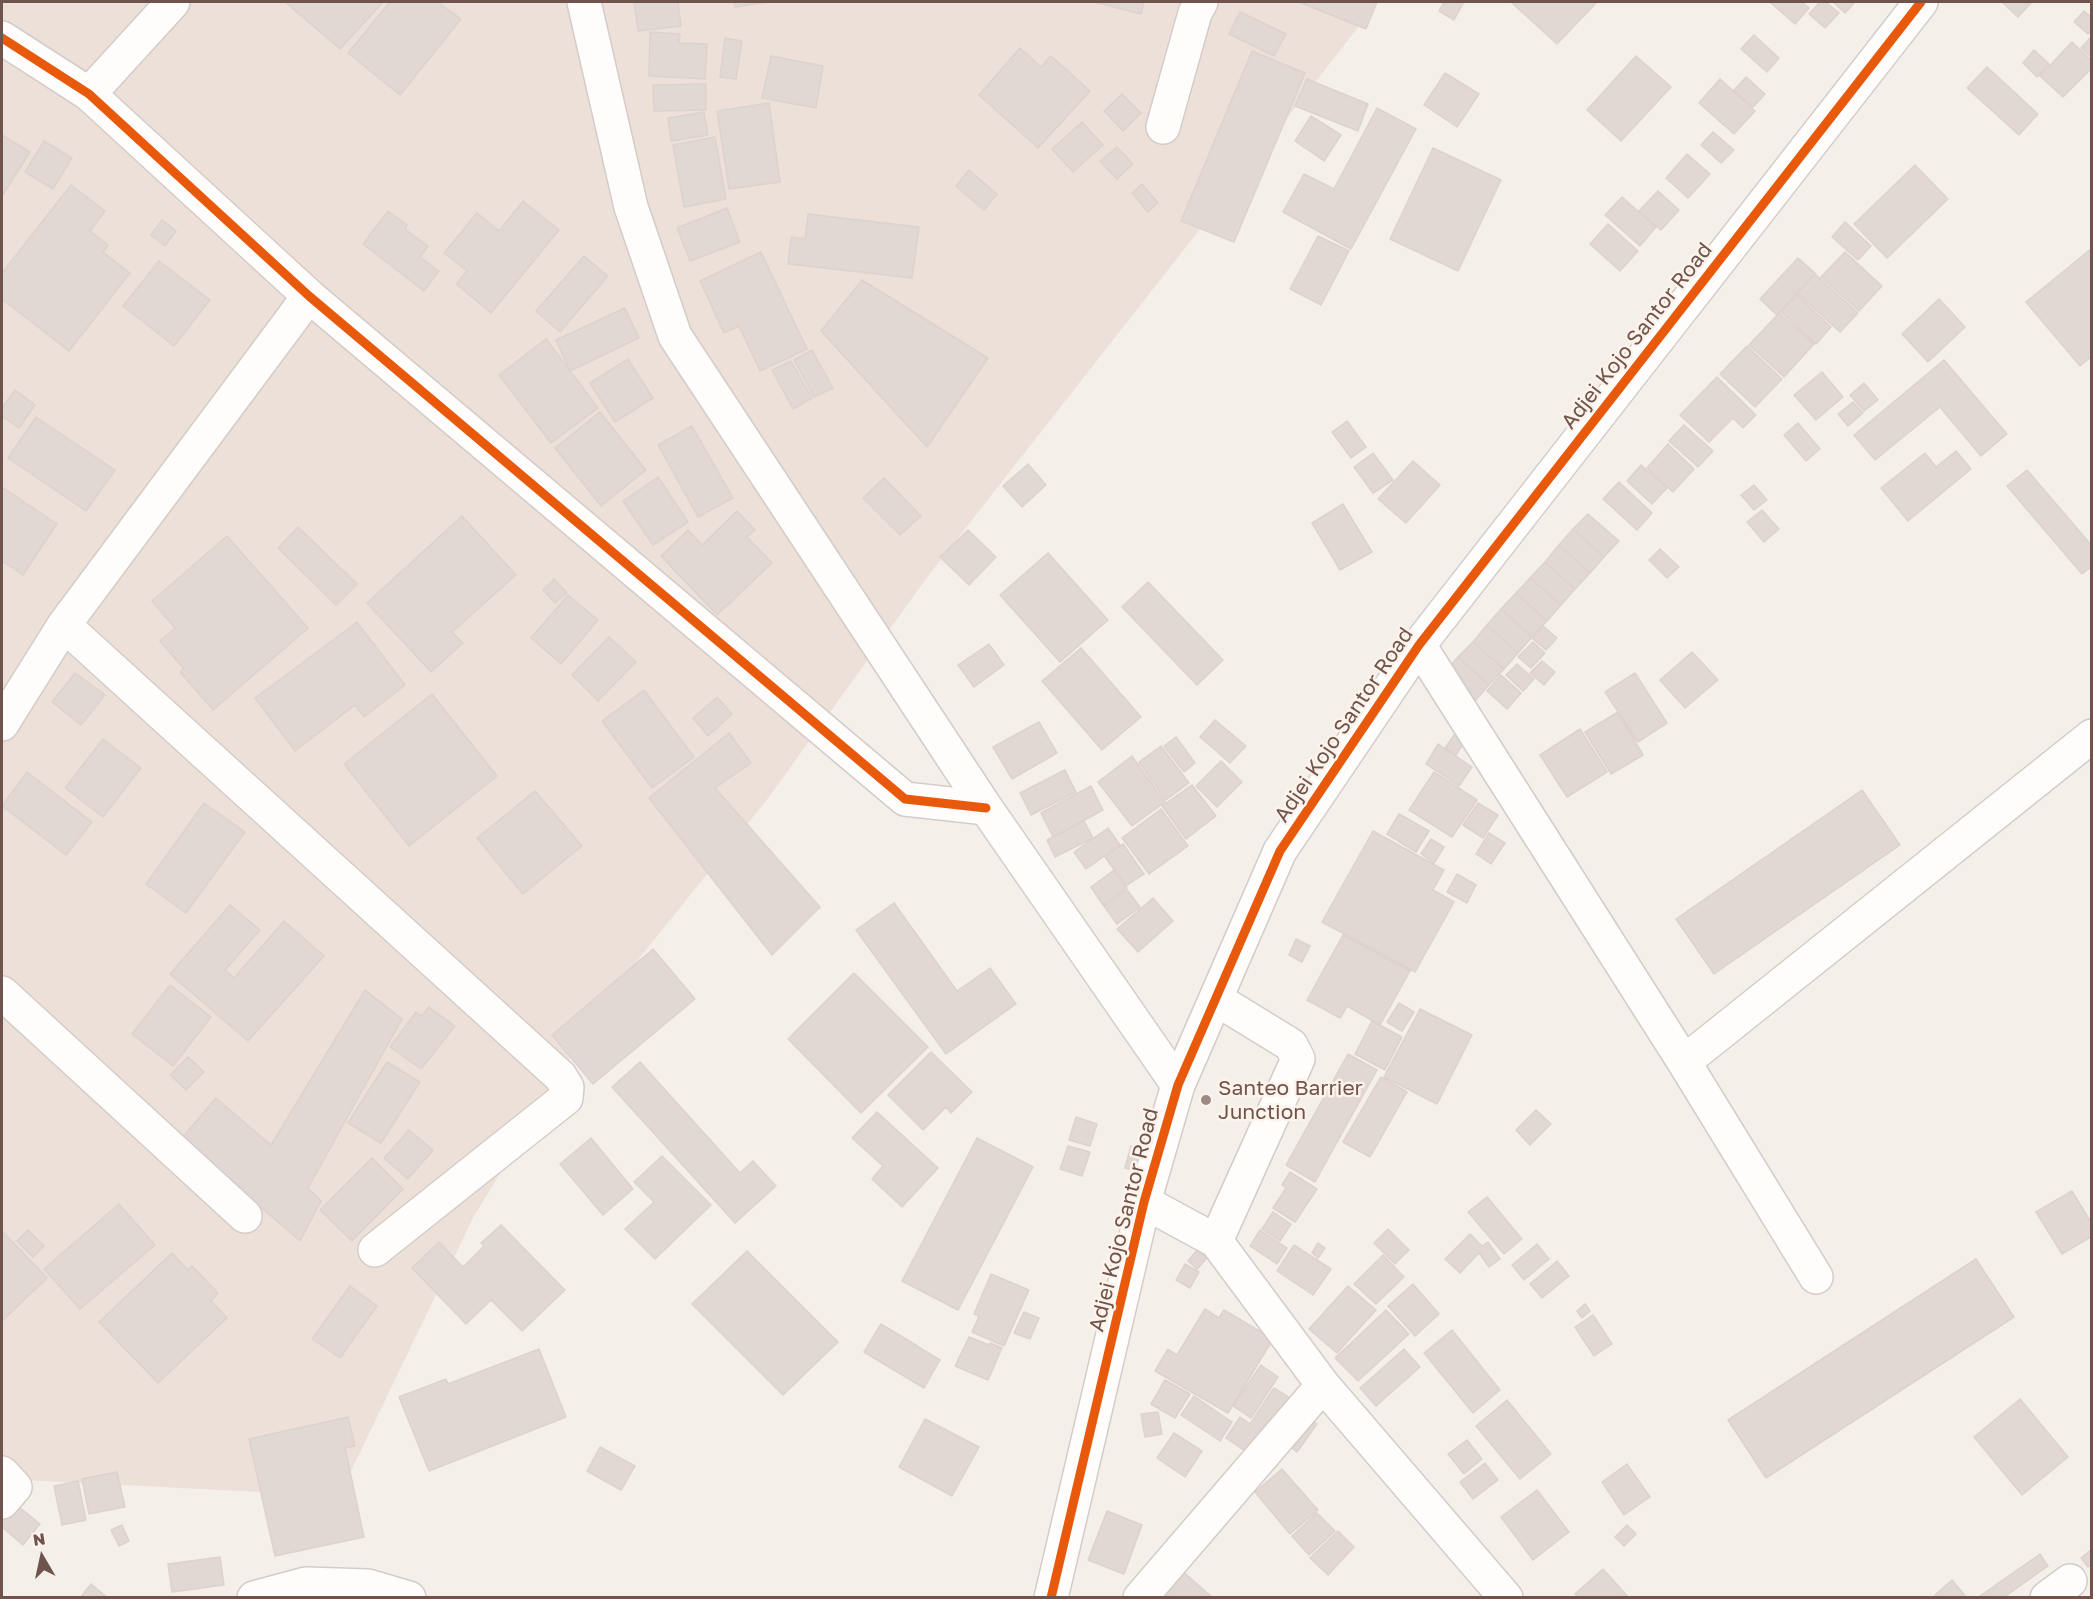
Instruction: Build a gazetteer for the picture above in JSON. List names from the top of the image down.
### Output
{
  "streets": {
    "street": ["Adjei Kojo Santor Road"]
  },
  "places": ["Santeo Barrier Junction"],
  "north": "top"
}
